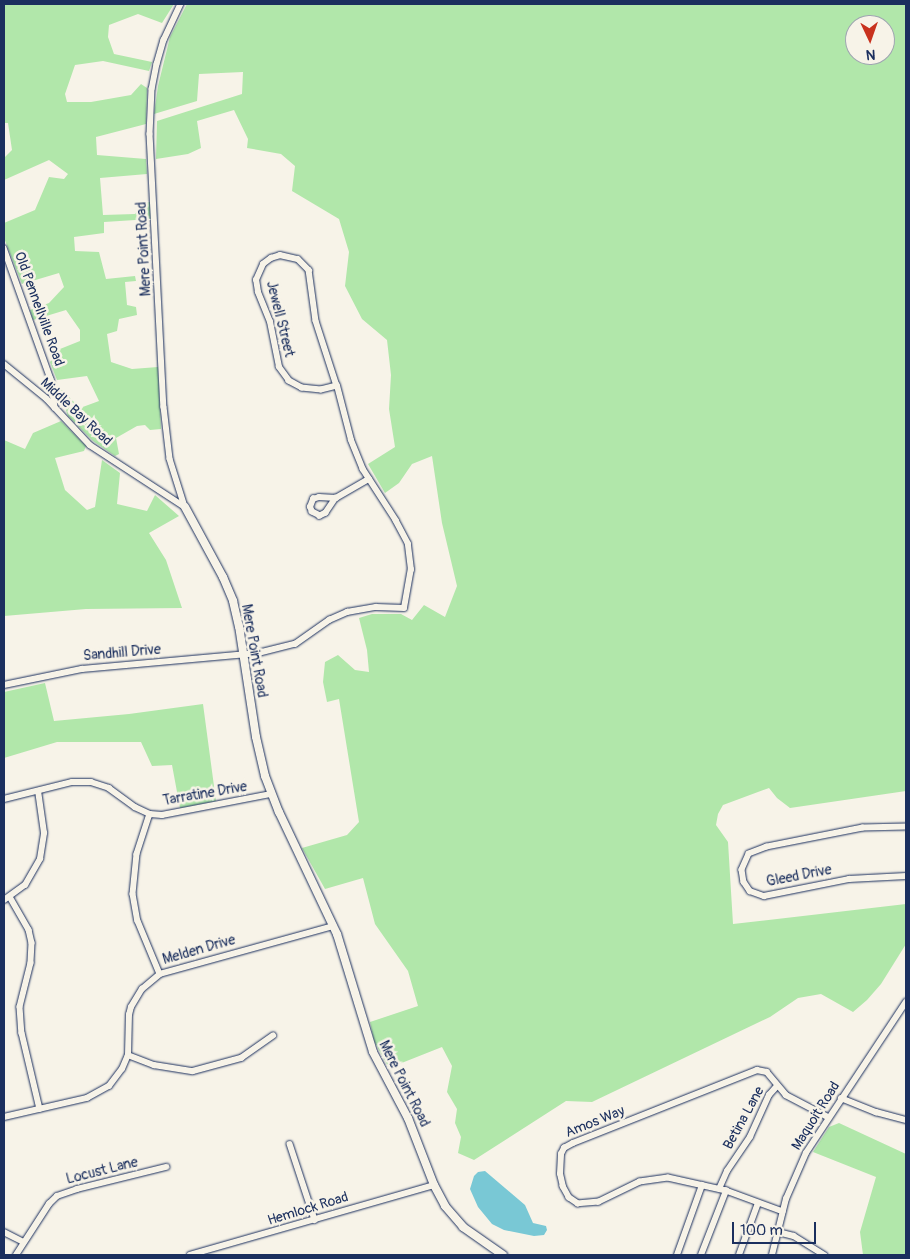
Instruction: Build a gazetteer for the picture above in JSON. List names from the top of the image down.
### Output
{
  "streets": {
    "street": [
      "Mere Point Road",
      "Old Pennellville Road",
      "Jewell Street",
      "Middle Bay Road",
      "Sandhill Drive",
      "Tarratine Drive",
      "Gleed Drive",
      "Melden Drive",
      "Maquoit Road",
      "Betina Lane",
      "Amos Way",
      "Locust Lane",
      "Hemlock Road"
    ]
  },
  "crossings": [
    ["Mere Point Road", "Middle Bay Road"],
    ["Mere Point Road", "Sandhill Drive"],
    ["Mere Point Road", "Tarratine Drive"],
    ["Mere Point Road", "Melden Drive"],
    ["Mere Point Road", "Hemlock Road"],
    ["Old Pennellville Road", "Middle Bay Road"],
    ["Jewell Street", "Sandhill Drive"],
    ["Maquoit Road", "Amos Way"],
    ["Betina Lane", "Amos Way"]
  ],
  "scale_bar": "100 m",
  "north": "bottom"
}
